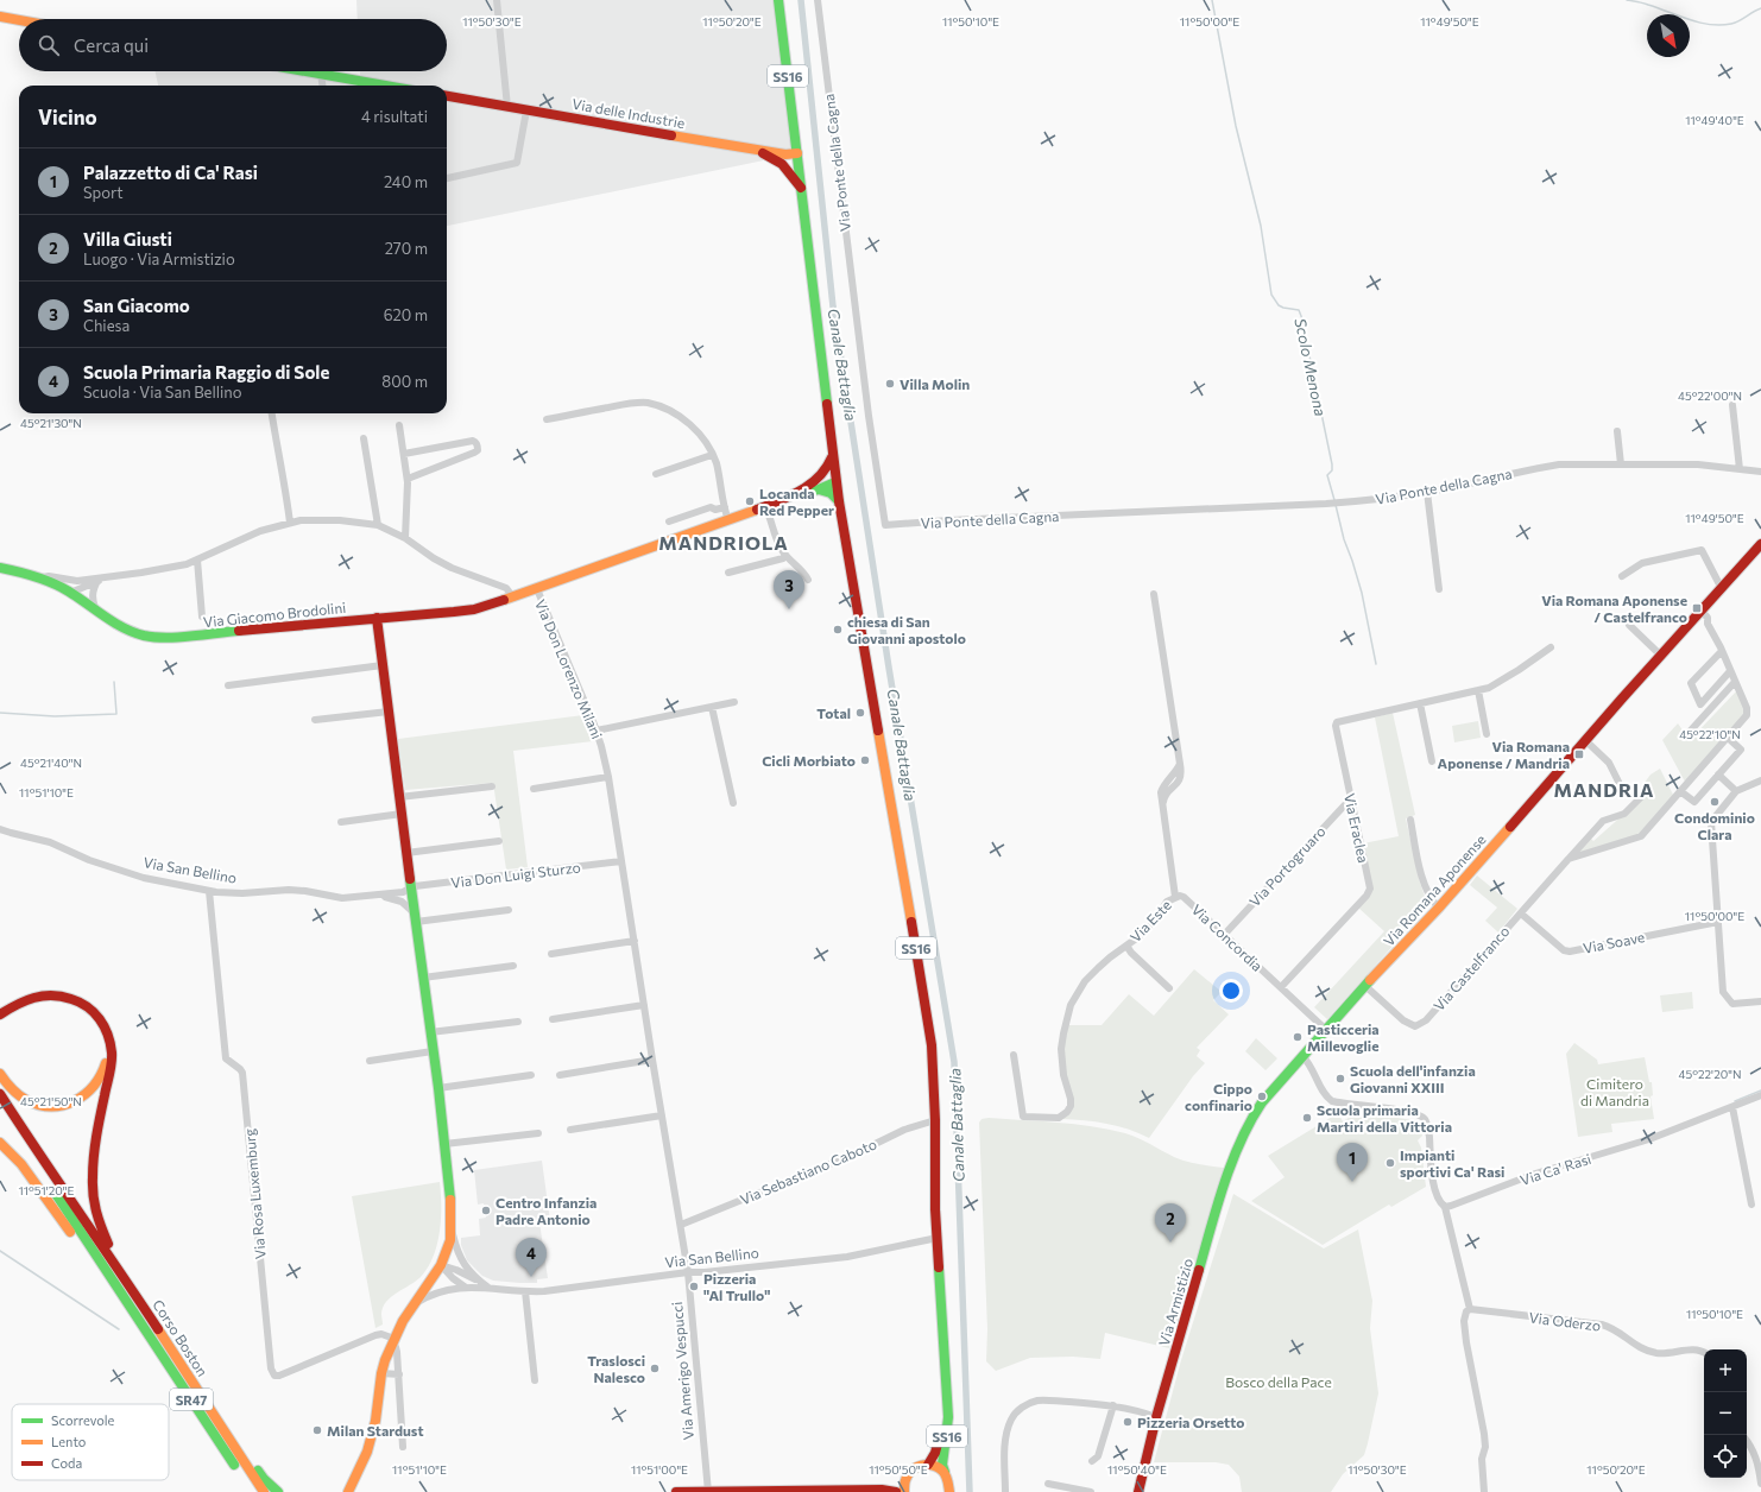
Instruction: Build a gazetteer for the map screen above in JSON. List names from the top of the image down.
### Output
{
  "streets": {
    "main road": [
      "SS16",
      "Via delle Industrie",
      "Via Giacomo Brodolini",
      "Via San Bellino",
      "Via Romana Aponense",
      "Via Armistizio",
      "Corso Boston",
      "SR47"
    ],
    "street": [
      "Via Ponte della Cagna",
      "Via Don Lorenzo Milani",
      "Via Eraclea",
      "Via Portogruaro",
      "Via Don Luigi Sturzo",
      "Via Este",
      "Via Concordia",
      "Via Soave",
      "Via Castelfranco",
      "Via Ca' Rasi",
      "Via Sebastiano Caboto",
      "Via Rosa Luxemburg",
      "Via Oderzo",
      "Via Amerigo Vespucci"
    ]
  },
  "crossings": [
    ["SS16", "Via delle Industrie"],
    ["SS16", "Via San Bellino"],
    ["SS16", "Via Sebastiano Caboto"],
    ["Via Giacomo Brodolini", "Via Don Lorenzo Milani"],
    ["Via Don Lorenzo Milani", "Via San Bellino"],
    ["Via Don Lorenzo Milani", "Via Don Luigi Sturzo"],
    ["Via Don Lorenzo Milani", "Via Sebastiano Caboto"],
    ["Via Don Lorenzo Milani", "Via Amerigo Vespucci"],
    ["Via Eraclea", "Via Portogruaro"],
    ["Via Eraclea", "Via Concordia"],
    ["Via Portogruaro", "Via Concordia"],
    ["Via San Bellino", "Via Don Luigi Sturzo"],
    ["Via San Bellino", "Via Rosa Luxemburg"],
    ["Via San Bellino", "Via Amerigo Vespucci"],
    ["Via Romana Aponense", "Via Concordia"],
    ["Via Romana Aponense", "Via Castelfranco"],
    ["Via Romana Aponense", "Via Armistizio"],
    ["Via Este", "Via Concordia"],
    ["Via Soave", "Via Castelfranco"]
  ],
  "districts": ["MANDRIOLA", "MANDRIA"],
  "water": ["Canale Battaglia", "Scolo Menona"],
  "parks": ["Cimitero di Mandria", "Bosco della Pace"],
  "places": {
    "other": [
      "Villa Molin",
      "Locanda Red Pepper",
      "chiesa di San Giovanni apostolo",
      "Total",
      "Cicli Morbiato",
      "Condominio Clara",
      "Pasticceria Millevoglie",
      "Scuola dell'infanzia Giovanni XXIII",
      "Cippo confinario",
      "Scuola primaria Martiri della Vittoria",
      "Impianti sportivi Ca' Rasi",
      "Centro Infanzia Padre Antonio",
      "Pizzeria \"Al Trullo\"",
      "Traslosci Nalesco",
      "Pizzeria Orsetto",
      "Milan Stardust"
    ],
    "transit": ["Via Romana Aponense / Castelfranco", "Via Romana Aponense / Mandria"]
  },
  "legend": ["Scorrevole", "Lento", "Coda"],
  "north": "bottom right",
  "page": {
    "search": "Cerca qui",
    "heading": ["Vicino", "4 risultati"],
    "list": [
      {
        "mark": "1",
        "name": "Palazzetto di Ca' Rasi",
        "note": "Sport",
        "value": "240 m"
      },
      {
        "mark": "2",
        "name": "Villa Giusti",
        "note": "Luogo · Via Armistizio",
        "value": "270 m"
      },
      {
        "mark": "3",
        "name": "San Giacomo",
        "note": "Chiesa",
        "value": "620 m"
      },
      {
        "mark": "4",
        "name": "Scuola Primaria Raggio di Sole",
        "note": "Scuola · Via San Bellino",
        "value": "800 m"
      }
    ],
    "pins": [
      "3",
      "1",
      "2",
      "4"
    ],
    "map_buttons": ["+", "−"]
  },
  "coordinates": [
    "11°50'30\"E",
    "11°50'20\"E",
    "11°50'10\"E",
    "11°50'00\"E",
    "11°49'50\"E",
    "11°49'40\"E",
    "45°22'00\"N",
    "45°21'30\"N",
    "45°22'10\"N",
    "45°21'40\"N",
    "11°51'10\"E",
    "45°22'20\"N",
    "45°21'50\"N",
    "11°51'20\"E",
    "11°51'00\"E",
    "11°50'50\"E",
    "11°50'40\"E"
  ]
}
